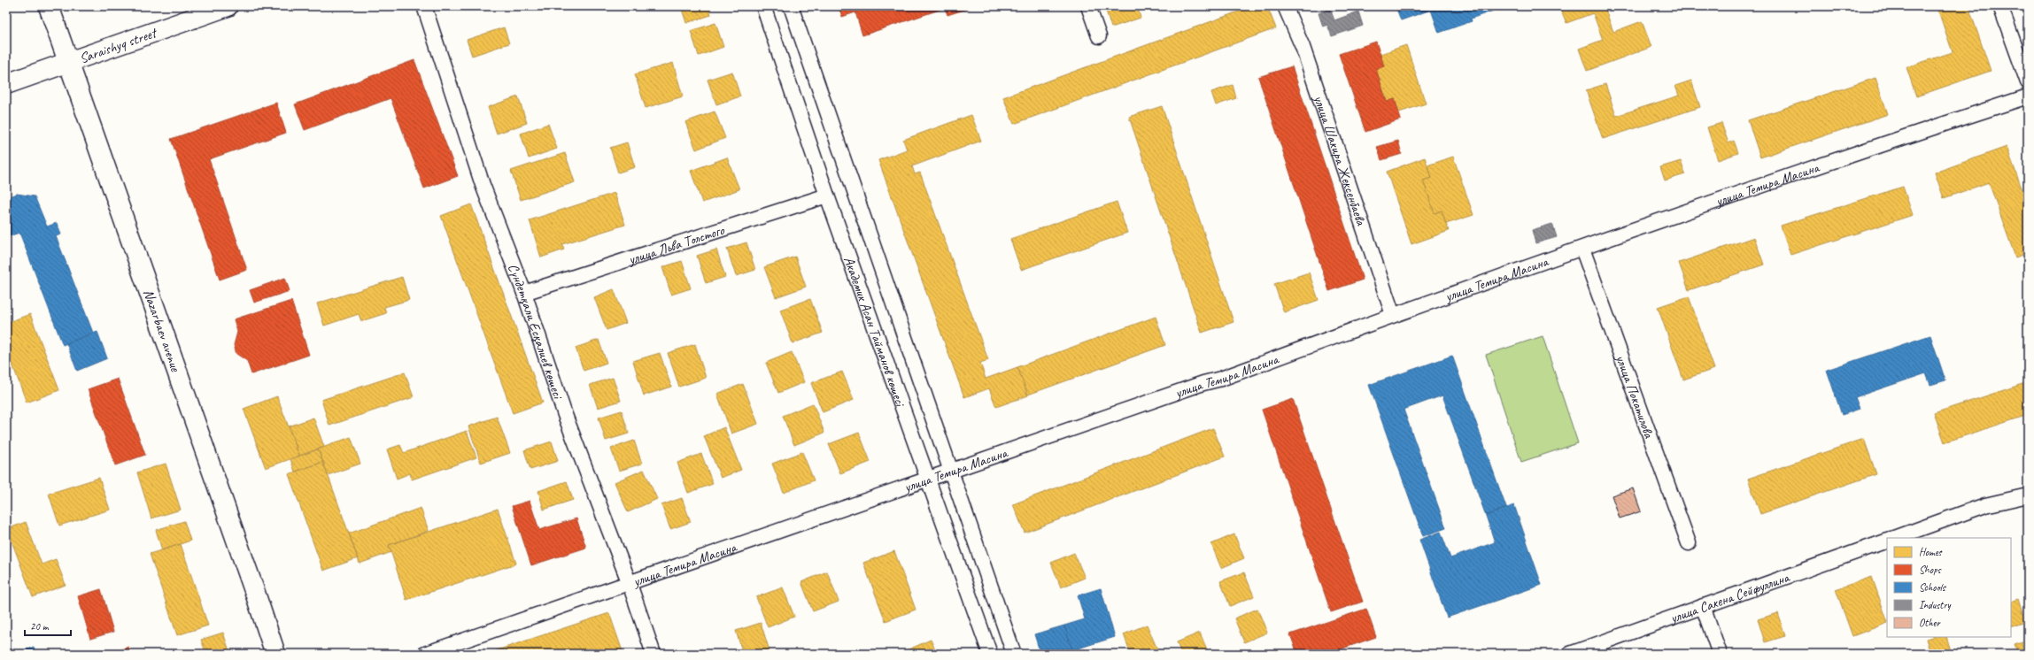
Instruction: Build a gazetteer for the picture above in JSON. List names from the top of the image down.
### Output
{
  "streets": {
    "main road": ["Saraishyq street", "Nazarbaev avenue"],
    "street": [
      "улица Шакира Жексенбаева",
      "улица Темира Масина",
      "улица Льва Толстого",
      "Академик Асан Тайманов көшесі",
      "Сүндетқали Есқалиев көшесі",
      "улица Покатилова",
      "улица Сакена Сейфуллина"
    ]
  },
  "crossings": [
    ["Saraishyq street", "Nazarbaev avenue"],
    ["улица Шакира Жексенбаева", "улица Темира Масина"],
    ["улица Темира Масина", "Академик Асан Тайманов көшесі"],
    ["улица Темира Масина", "Сүндетқали Есқалиев көшесі"],
    ["улица Темира Масина", "улица Покатилова"],
    ["улица Льва Толстого", "Академик Асан Тайманов көшесі"],
    ["улица Льва Толстого", "Сүндетқали Есқалиев көшесі"]
  ],
  "legend": [
    "Homes",
    "Shops",
    "Schools",
    "Industry",
    "Other"
  ],
  "scale_bar": "20 m"
}
